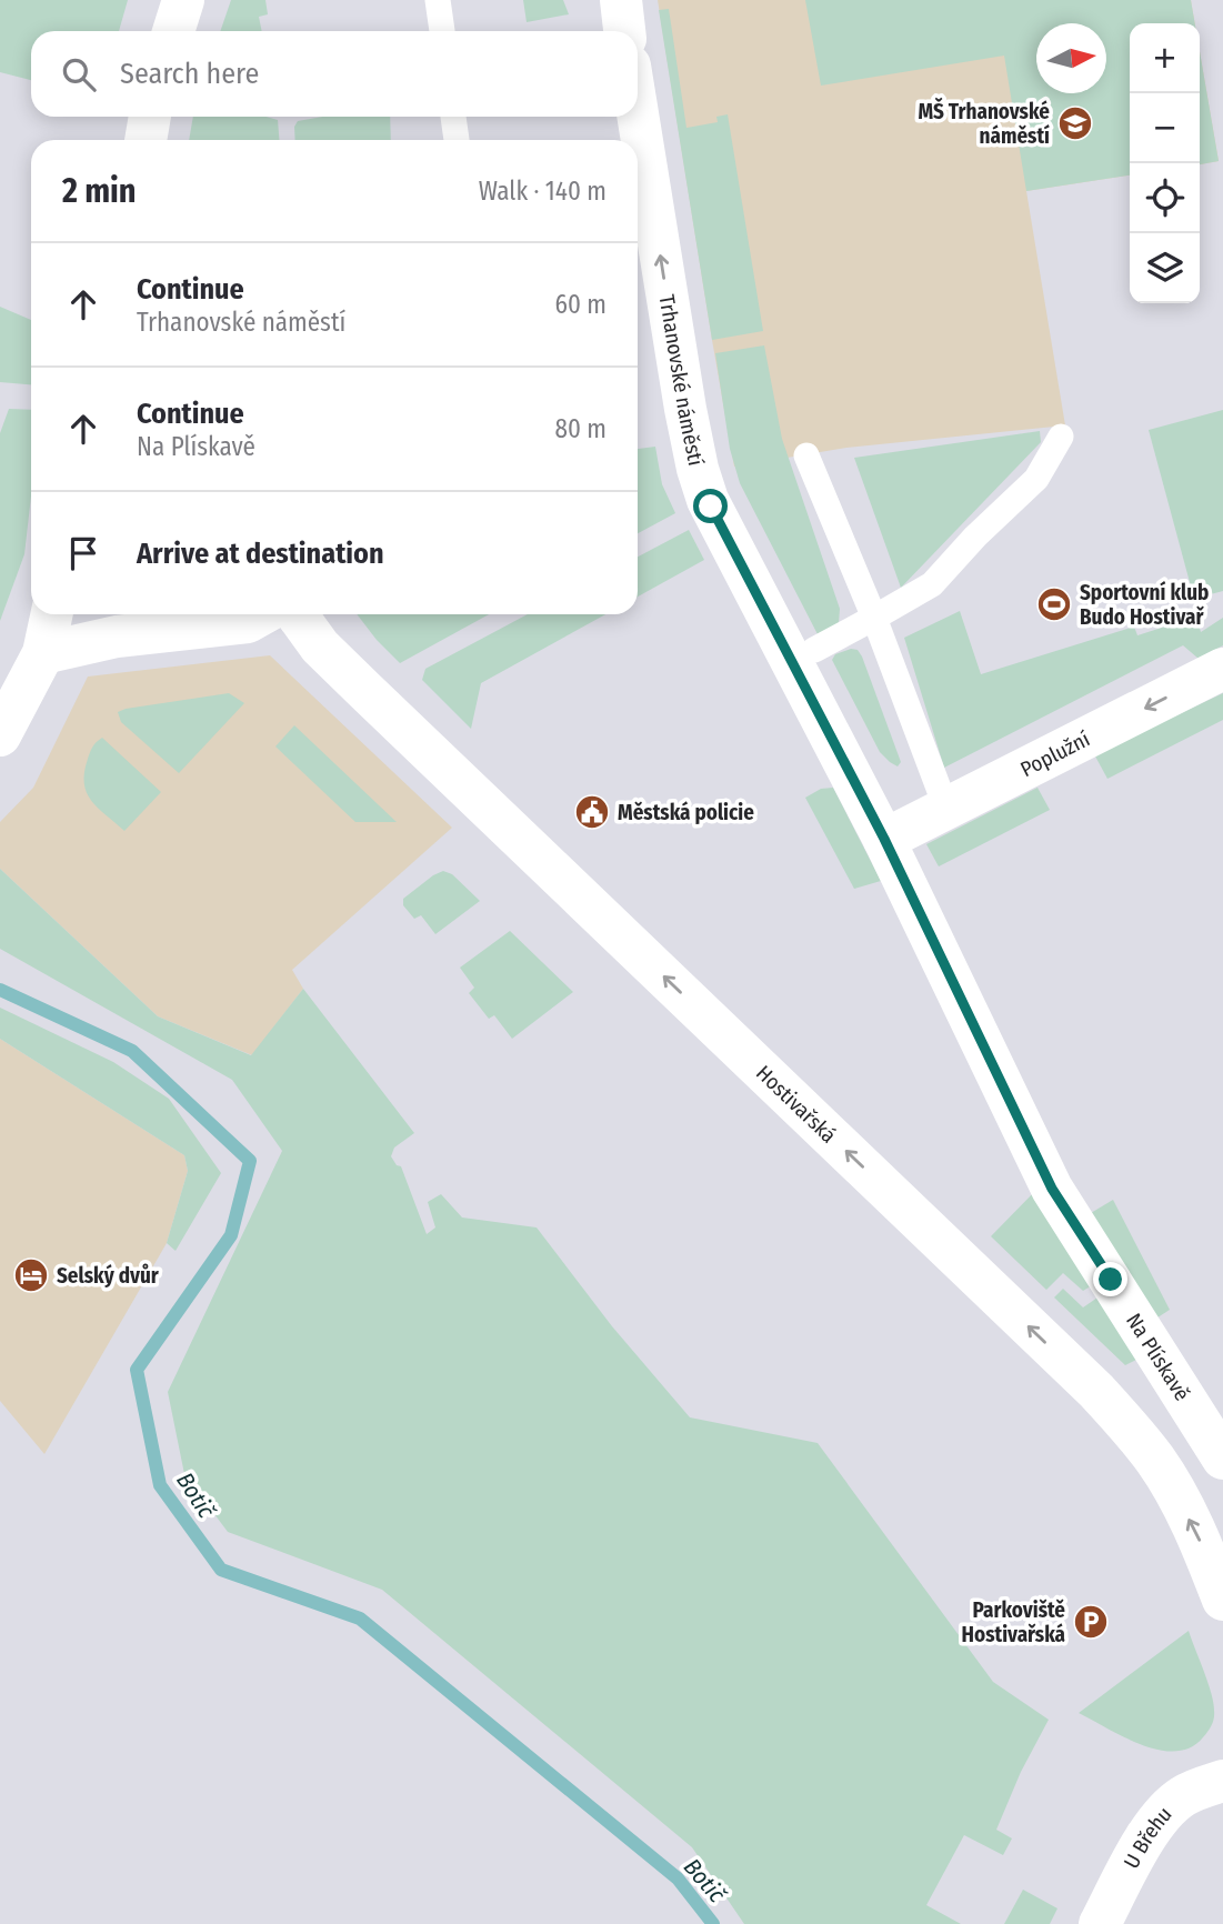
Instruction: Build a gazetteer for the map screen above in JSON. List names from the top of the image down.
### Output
{
  "streets": {
    "street": [
      "Trhanovské náměstí",
      "Poplužní",
      "Hostivařská",
      "Na Plískavě",
      "U Břehu"
    ]
  },
  "crossings": [
    ["Trhanovské náměstí", "Poplužní"],
    ["Trhanovské náměstí", "Na Plískavě"],
    ["Poplužní", "Na Plískavě"]
  ],
  "one_way": ["Trhanovské náměstí", "Poplužní", "Hostivařská"],
  "water": ["Botič"],
  "places": {
    "school or university": ["MŠ Trhanovské náměstí"],
    "sports": ["Sportovní klub Budo Hostivař"],
    "public building": ["Městská policie"],
    "hotel": ["Selský dvůr"],
    "parking": ["Parkoviště Hostivařská"]
  },
  "north": "right",
  "page": {
    "map_buttons": ["+", "−"],
    "search": "Search here",
    "heading": ["2 min", "Walk · 140 m"],
    "list": [
      ["Continue", "Trhanovské náměstí", "60 m"],
      ["Continue", "Na Plískavě", "80 m"],
      "Arrive at destination"
    ]
  }
}
